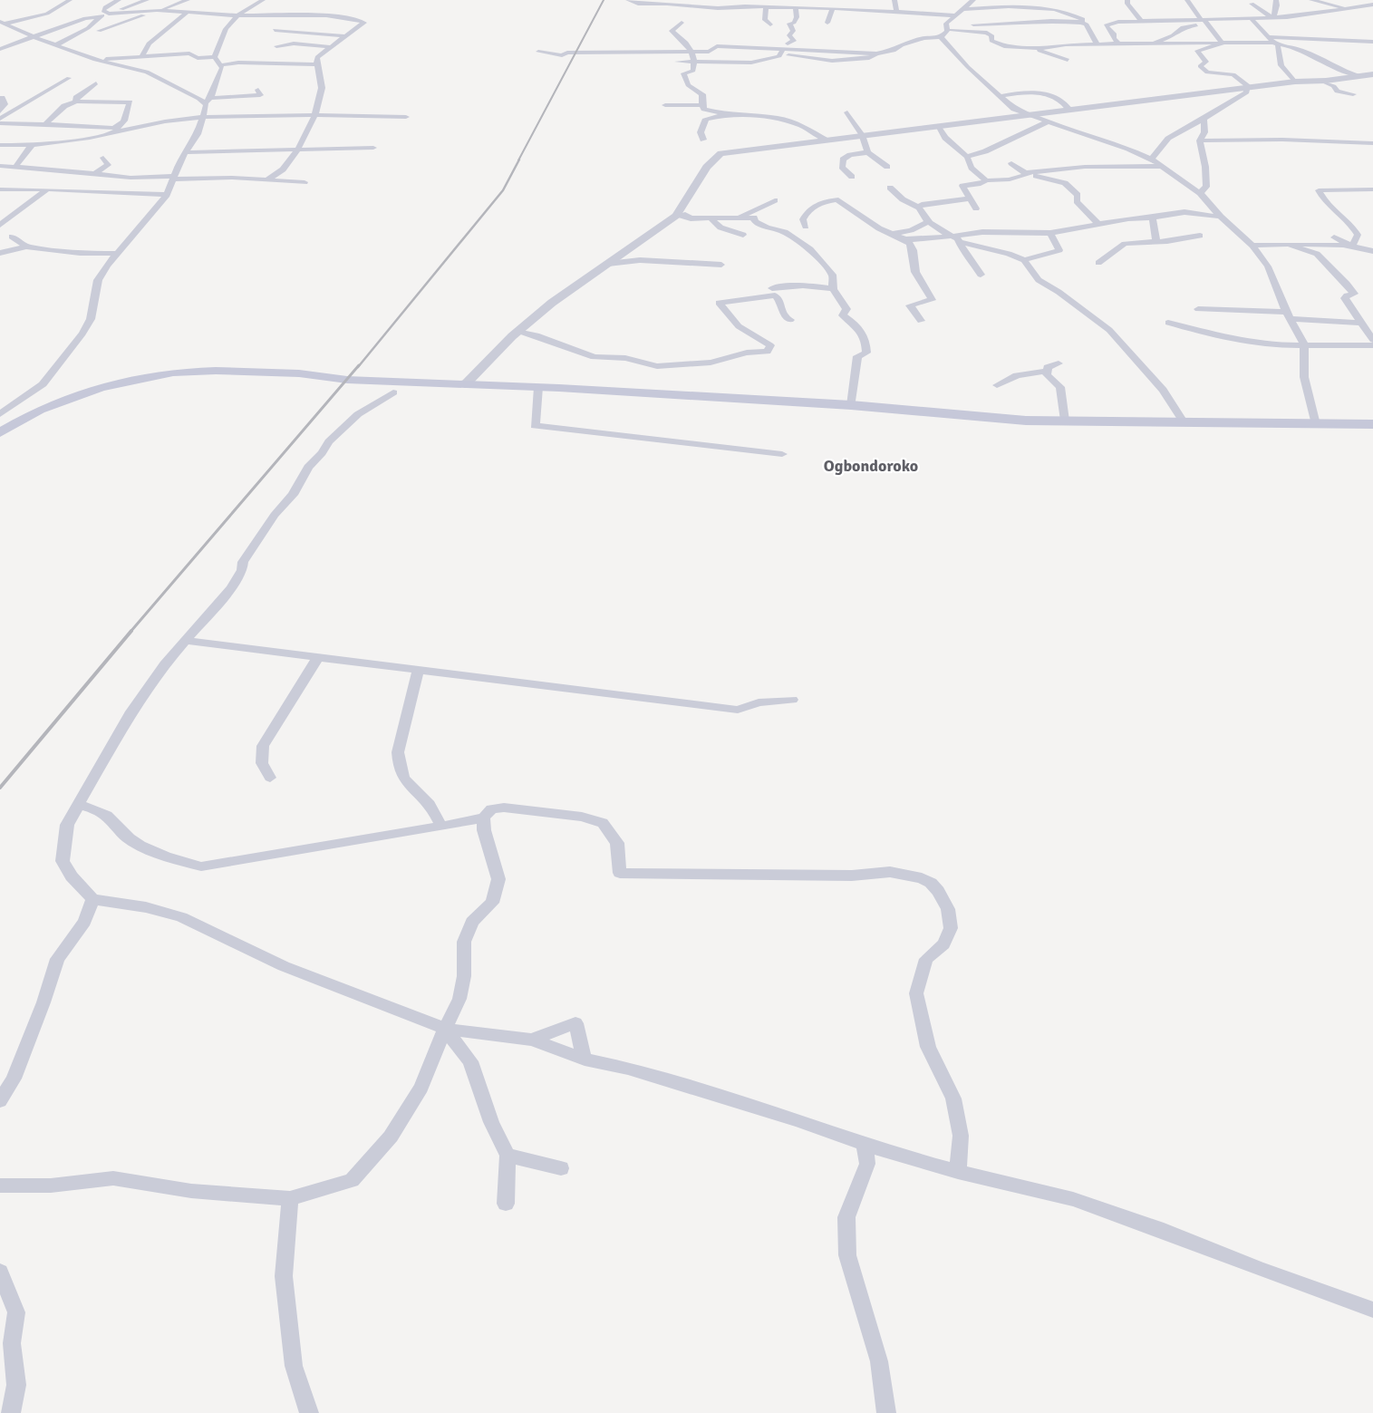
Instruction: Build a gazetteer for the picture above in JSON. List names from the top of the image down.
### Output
{
  "districts": ["Ogbondoroko"]
}
